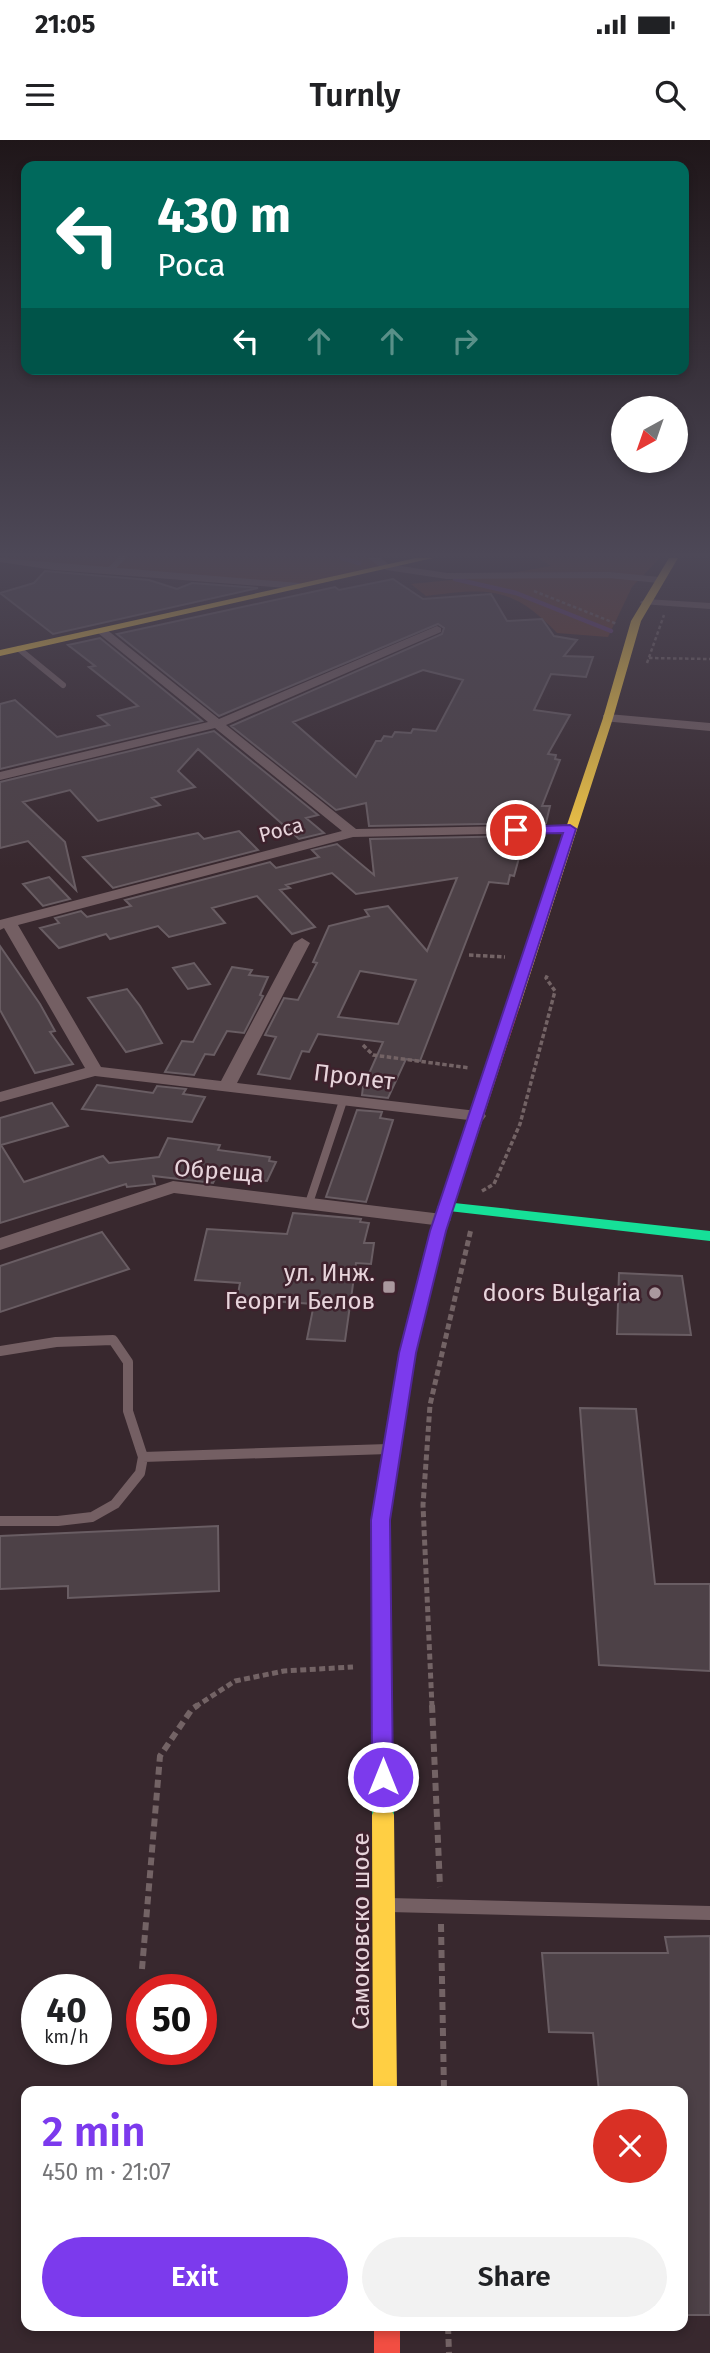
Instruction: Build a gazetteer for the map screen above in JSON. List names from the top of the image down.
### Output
{
  "streets": {
    "main road": ["Самоковско шосе"],
    "street": ["Роса", "Пролет", "Обреща"]
  },
  "crossings": [
    ["Роса", "Пролет"],
    ["Роса", "Самоковско шосе"],
    ["Пролет", "Самоковско шосе"],
    ["Обреща", "Самоковско шосе"]
  ],
  "places": {
    "transit": ["ул. Инж. Георги Белов"],
    "other": ["doors Bulgaria"]
  },
  "north": "bottom left",
  "page": {
    "status": "21:05",
    "header": "Turnly",
    "turn": ["430 m", "Роса"],
    "speed": "40 km/h",
    "limit": "50",
    "heading": ["2 min", "450 m · 21:07"],
    "buttons": ["Exit", "Share"]
  }
}
